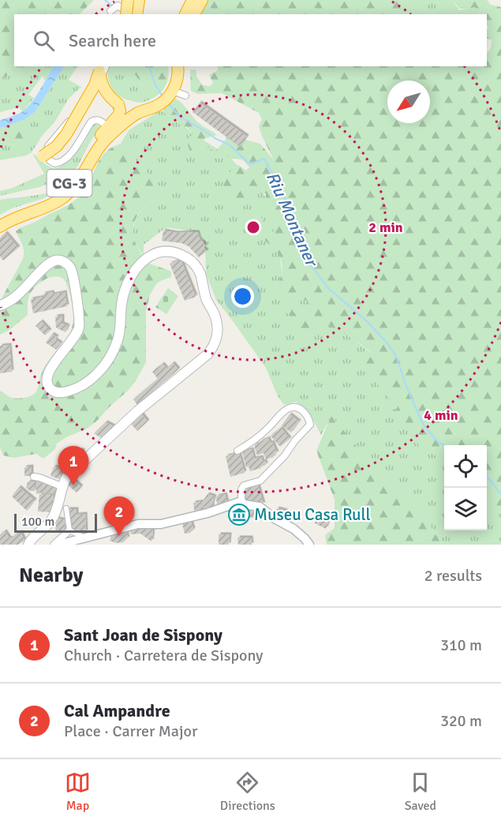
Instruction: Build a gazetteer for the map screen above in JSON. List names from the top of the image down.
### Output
{
  "streets": {
    "highway": ["CG-3"]
  },
  "water": ["Riu Montaner"],
  "places": {
    "museum": ["Museu Casa Rull"]
  },
  "scale_bar": "100 m",
  "north": "bottom left",
  "page": {
    "search": "Search here",
    "pins": ["1", "2"],
    "scale": "100 m",
    "heading": ["Nearby", "2 results"],
    "list": [
      {
        "mark": "1",
        "name": "Sant Joan de Sispony",
        "note": "Church · Carretera de Sispony",
        "value": "310 m"
      },
      {
        "mark": "2",
        "name": "Cal Ampandre",
        "note": "Place · Carrer Major",
        "value": "320 m"
      }
    ],
    "nav": ["Map", "Directions", "Saved"]
  },
  "rings": ["2 min", "4 min"]
}
